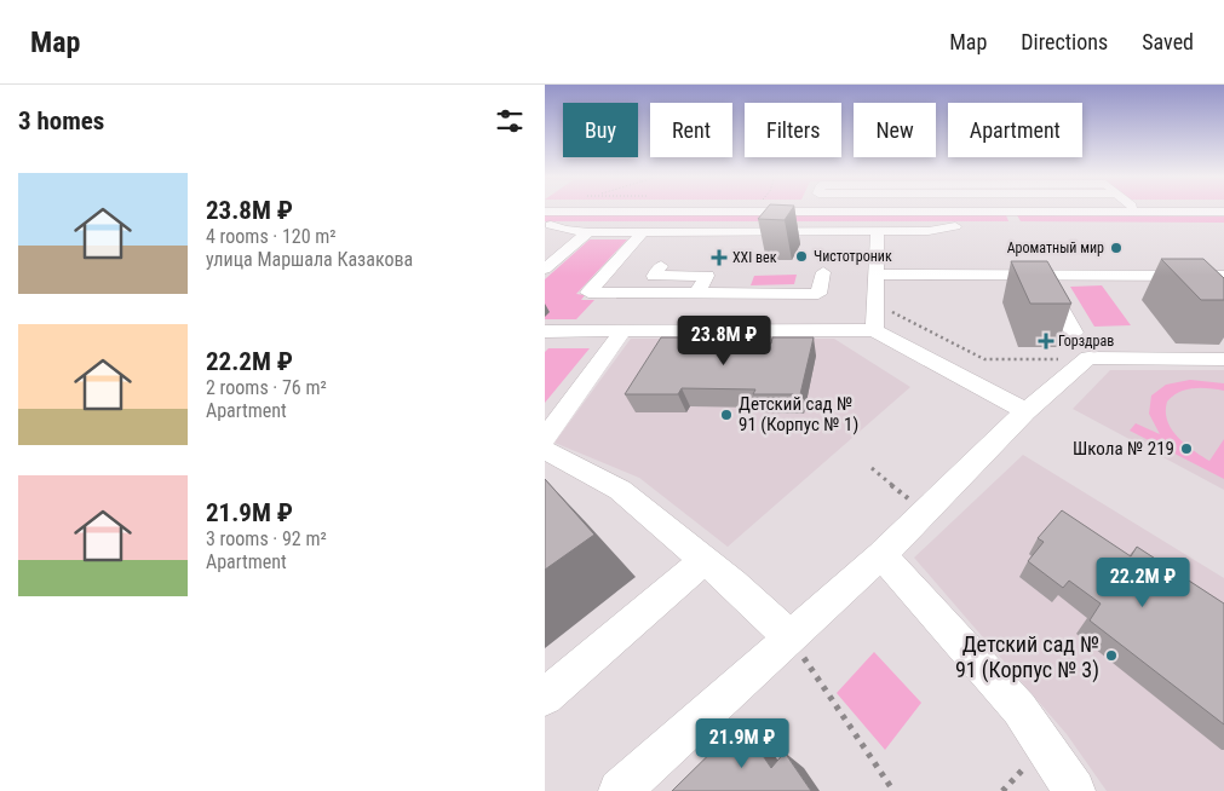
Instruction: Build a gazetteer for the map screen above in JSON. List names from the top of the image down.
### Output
{
  "places": {
    "other": [
      "Ароматный мир",
      "Чистотроник",
      "Детский сад № 91 (Корпус № 1)",
      "Школа № 219",
      "Детский сад № 91 (Корпус № 3)"
    ],
    "health": ["XXI век", "Горздрав"]
  },
  "page": {
    "header": "Map",
    "nav": ["Map", "Directions", "Saved"],
    "heading": "3 homes",
    "chip": [
      "Buy",
      "Rent",
      "Filters",
      "New",
      "Apartment"
    ],
    "list": [
      {
        "name": "23.8M ₽",
        "note": "4 rooms · 120 m² · улица Маршала Казакова"
      },
      {
        "name": "22.2M ₽",
        "note": "2 rooms · 76 m² · Apartment"
      },
      {
        "name": "21.9M ₽",
        "note": "3 rooms · 92 m² · Apartment"
      }
    ],
    "price": ["23.8M ₽", "22.2M ₽", "21.9M ₽"]
  }
}
